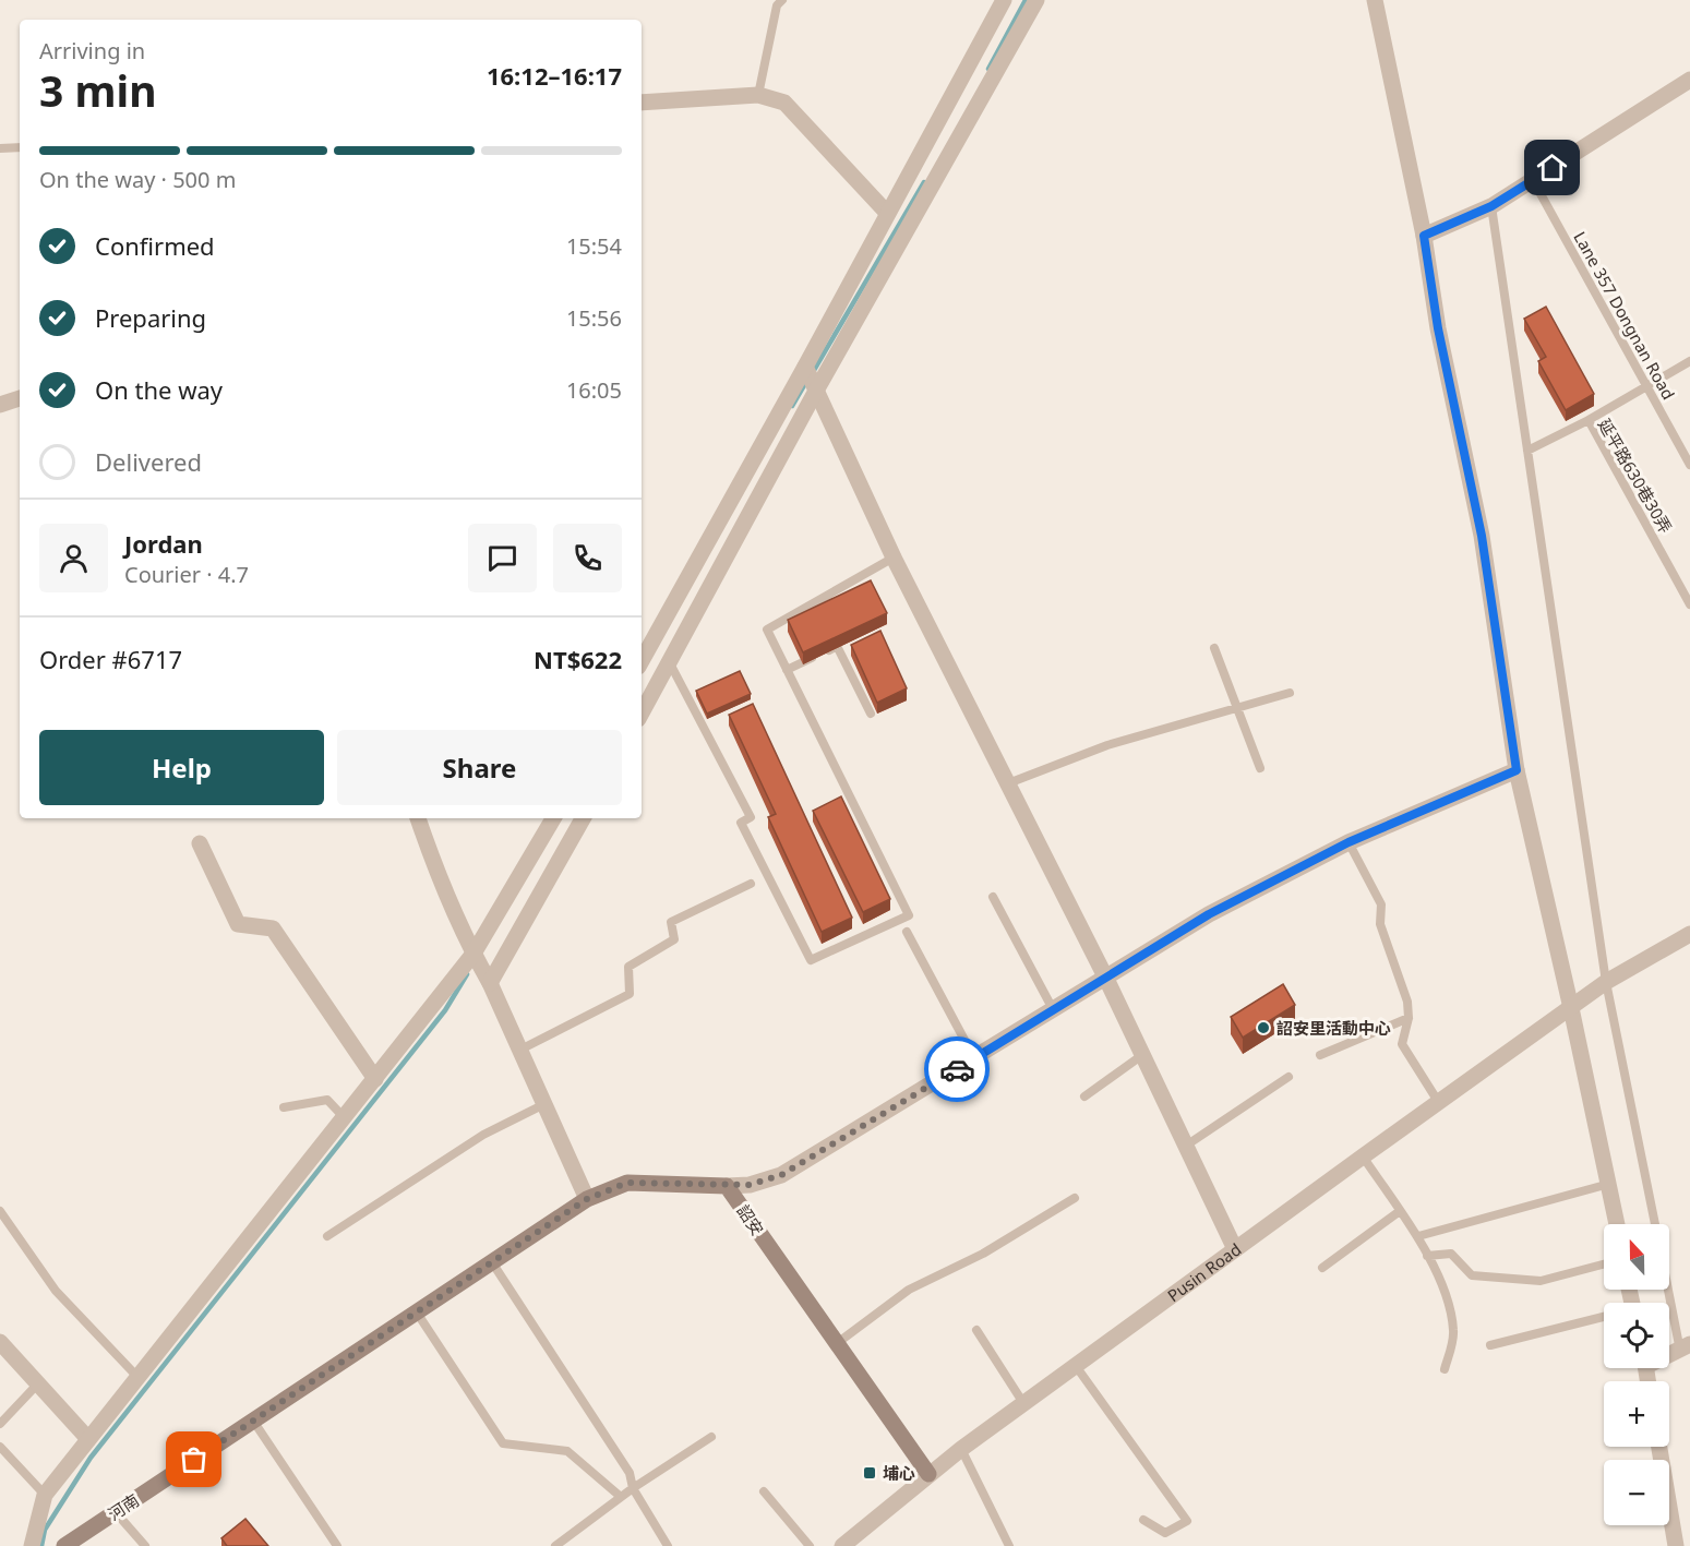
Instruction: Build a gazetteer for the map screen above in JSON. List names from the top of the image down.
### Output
{
  "streets": {
    "street": ["詔安", "Pusin Road", "河南"],
    "lane": ["Lane 357 Dongnan Road", "延平路630巷30弄"]
  },
  "crossings": [
    ["詔安", "Pusin Road"],
    ["詔安", "河南"]
  ],
  "places": {
    "other": ["詔安里活動中心"],
    "transit": ["埔心"]
  },
  "north": "top",
  "page": {
    "heading": ["3 min", "Arriving in", "16:12–16:17"],
    "panel": [
      "Jordan",
      "Courier · 4.7",
      "Order #6717",
      "NT$622"
    ],
    "bar": "On the way · 500 m",
    "list": [
      ["Confirmed", "15:54"],
      ["Preparing", "15:56"],
      ["On the way", "16:05"],
      "Delivered"
    ],
    "buttons": ["Help", "Share"],
    "map_buttons": ["+", "−"]
  }
}
